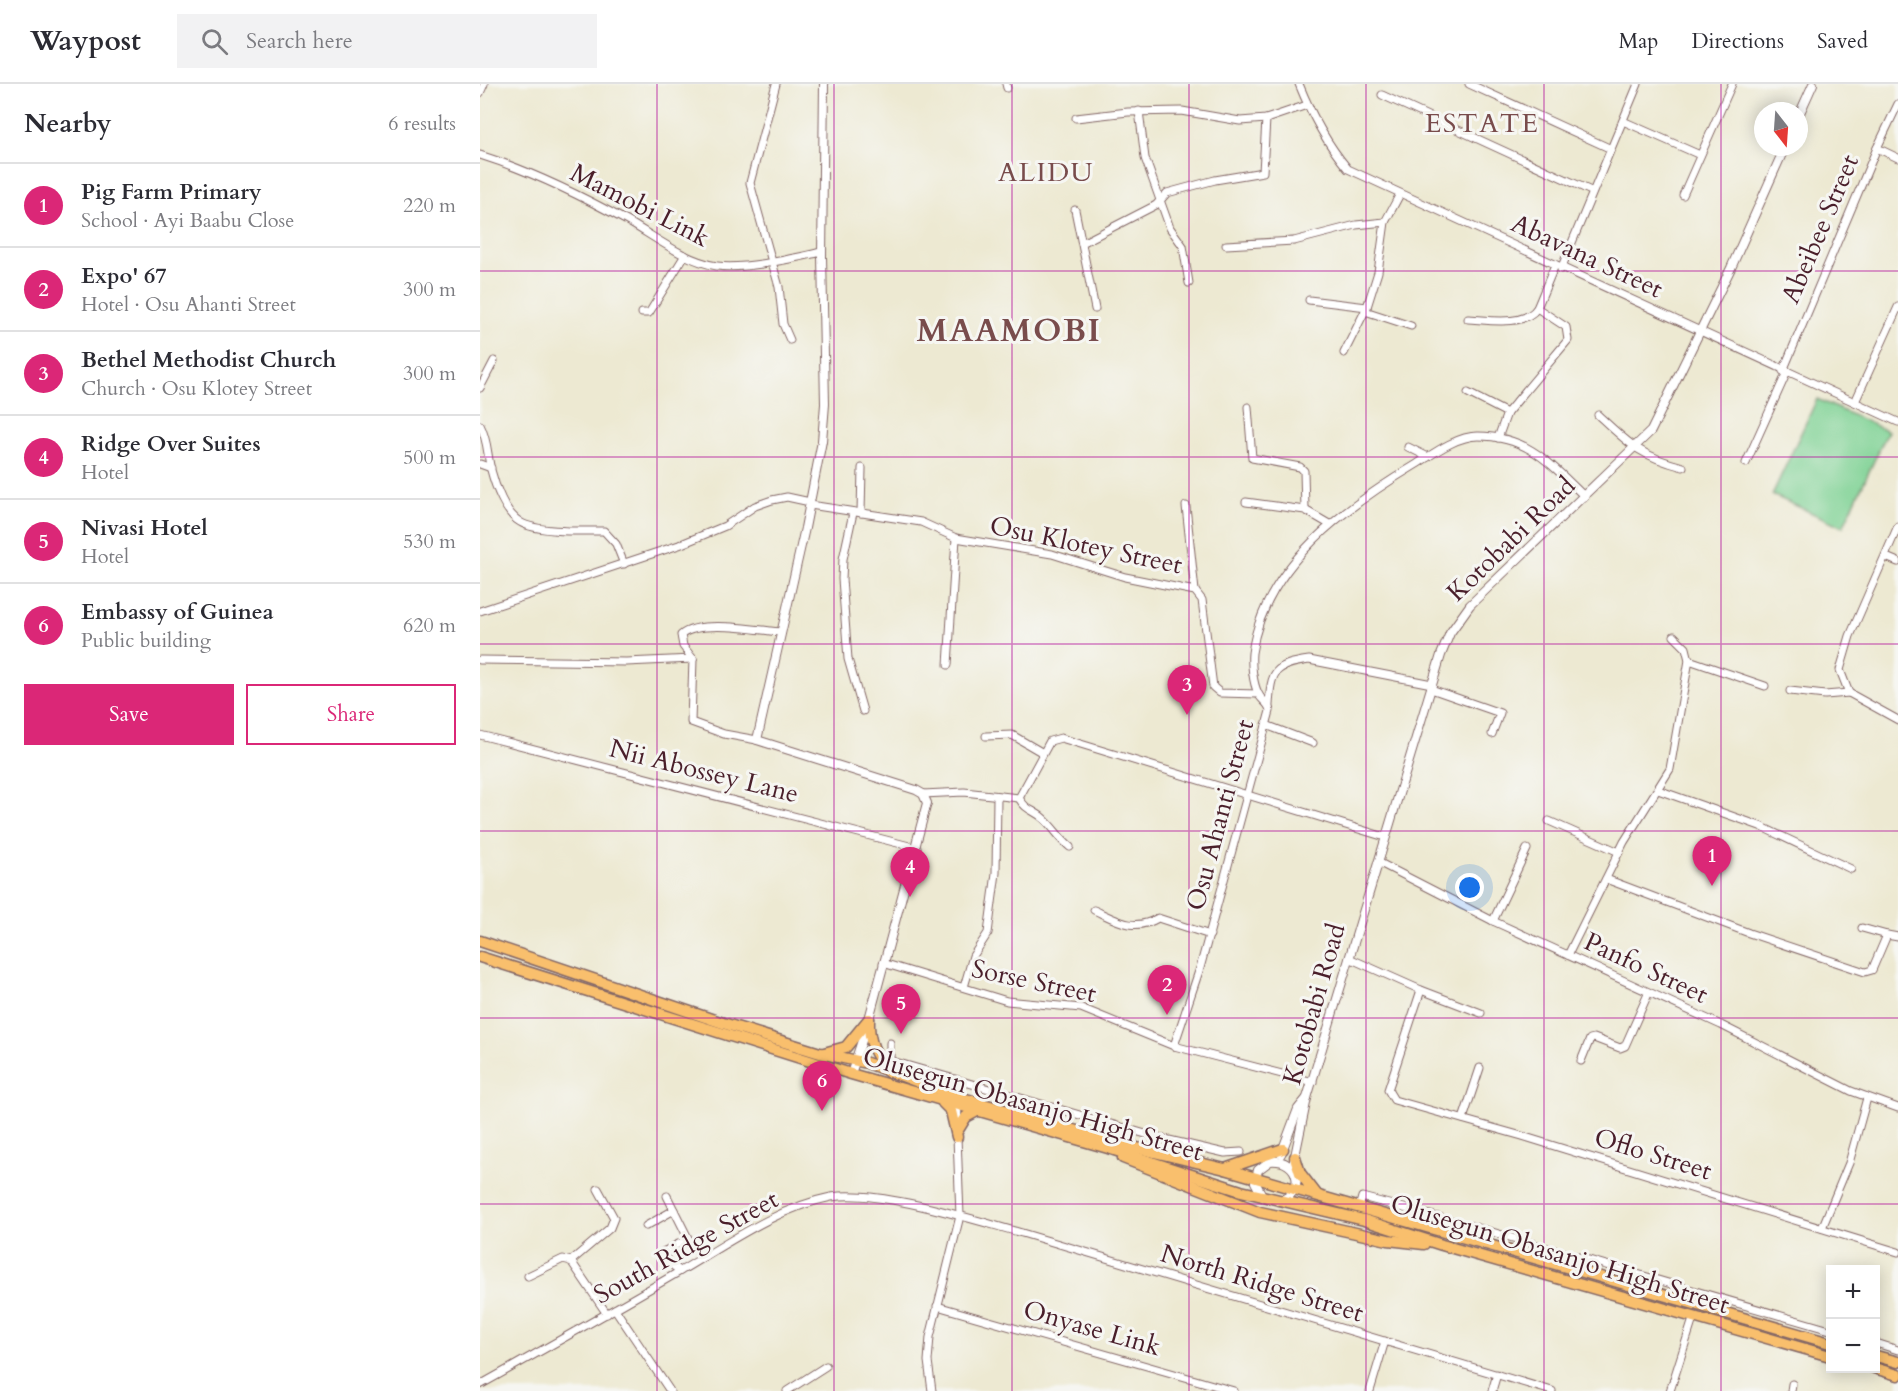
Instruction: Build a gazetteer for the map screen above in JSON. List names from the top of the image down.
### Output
{
  "streets": {
    "main road": ["Olusegun Obasanjo High Street"],
    "street": [
      "Mamobi Link",
      "Abeibee Street",
      "Abavana Street",
      "Kotobabi Road",
      "Osu Klotey Street",
      "Nii Abossey Lane",
      "Osu Ahanti Street",
      "Panfo Street",
      "Sorse Street",
      "Oflo Street",
      "South Ridge Street",
      "North Ridge Street",
      "Onyase Link"
    ]
  },
  "crossings": [
    ["Abeibee Street", "Abavana Street"],
    ["Abavana Street", "Kotobabi Road"],
    ["Kotobabi Road", "Osu Ahanti Street"],
    ["Kotobabi Road", "Panfo Street"],
    ["Kotobabi Road", "Sorse Street"],
    ["Osu Klotey Street", "Osu Ahanti Street"],
    ["Osu Ahanti Street", "Sorse Street"],
    ["South Ridge Street", "North Ridge Street"]
  ],
  "districts": ["ESTATE", "ALIDU", "MAAMOBI"],
  "north": "bottom",
  "page": {
    "header": "Waypost",
    "search": "Search here",
    "nav": ["Map", "Directions", "Saved"],
    "heading": ["Nearby", "6 results"],
    "list": [
      {
        "mark": "1",
        "name": "Pig Farm Primary",
        "note": "School · Ayi Baabu Close",
        "value": "220 m"
      },
      {
        "mark": "2",
        "name": "Expo' 67",
        "note": "Hotel · Osu Ahanti Street",
        "value": "300 m"
      },
      {
        "mark": "3",
        "name": "Bethel Methodist Church",
        "note": "Church · Osu Klotey Street",
        "value": "300 m"
      },
      {
        "mark": "4",
        "name": "Ridge Over Suites",
        "note": "Hotel",
        "value": "500 m"
      },
      {
        "mark": "5",
        "name": "Nivasi Hotel",
        "note": "Hotel",
        "value": "530 m"
      },
      {
        "mark": "6",
        "name": "Embassy of Guinea",
        "note": "Public building",
        "value": "620 m"
      }
    ],
    "pins": [
      "3",
      "1",
      "4",
      "2",
      "5",
      "6"
    ],
    "buttons": ["Save", "Share"],
    "map_buttons": ["+", "−"]
  }
}
